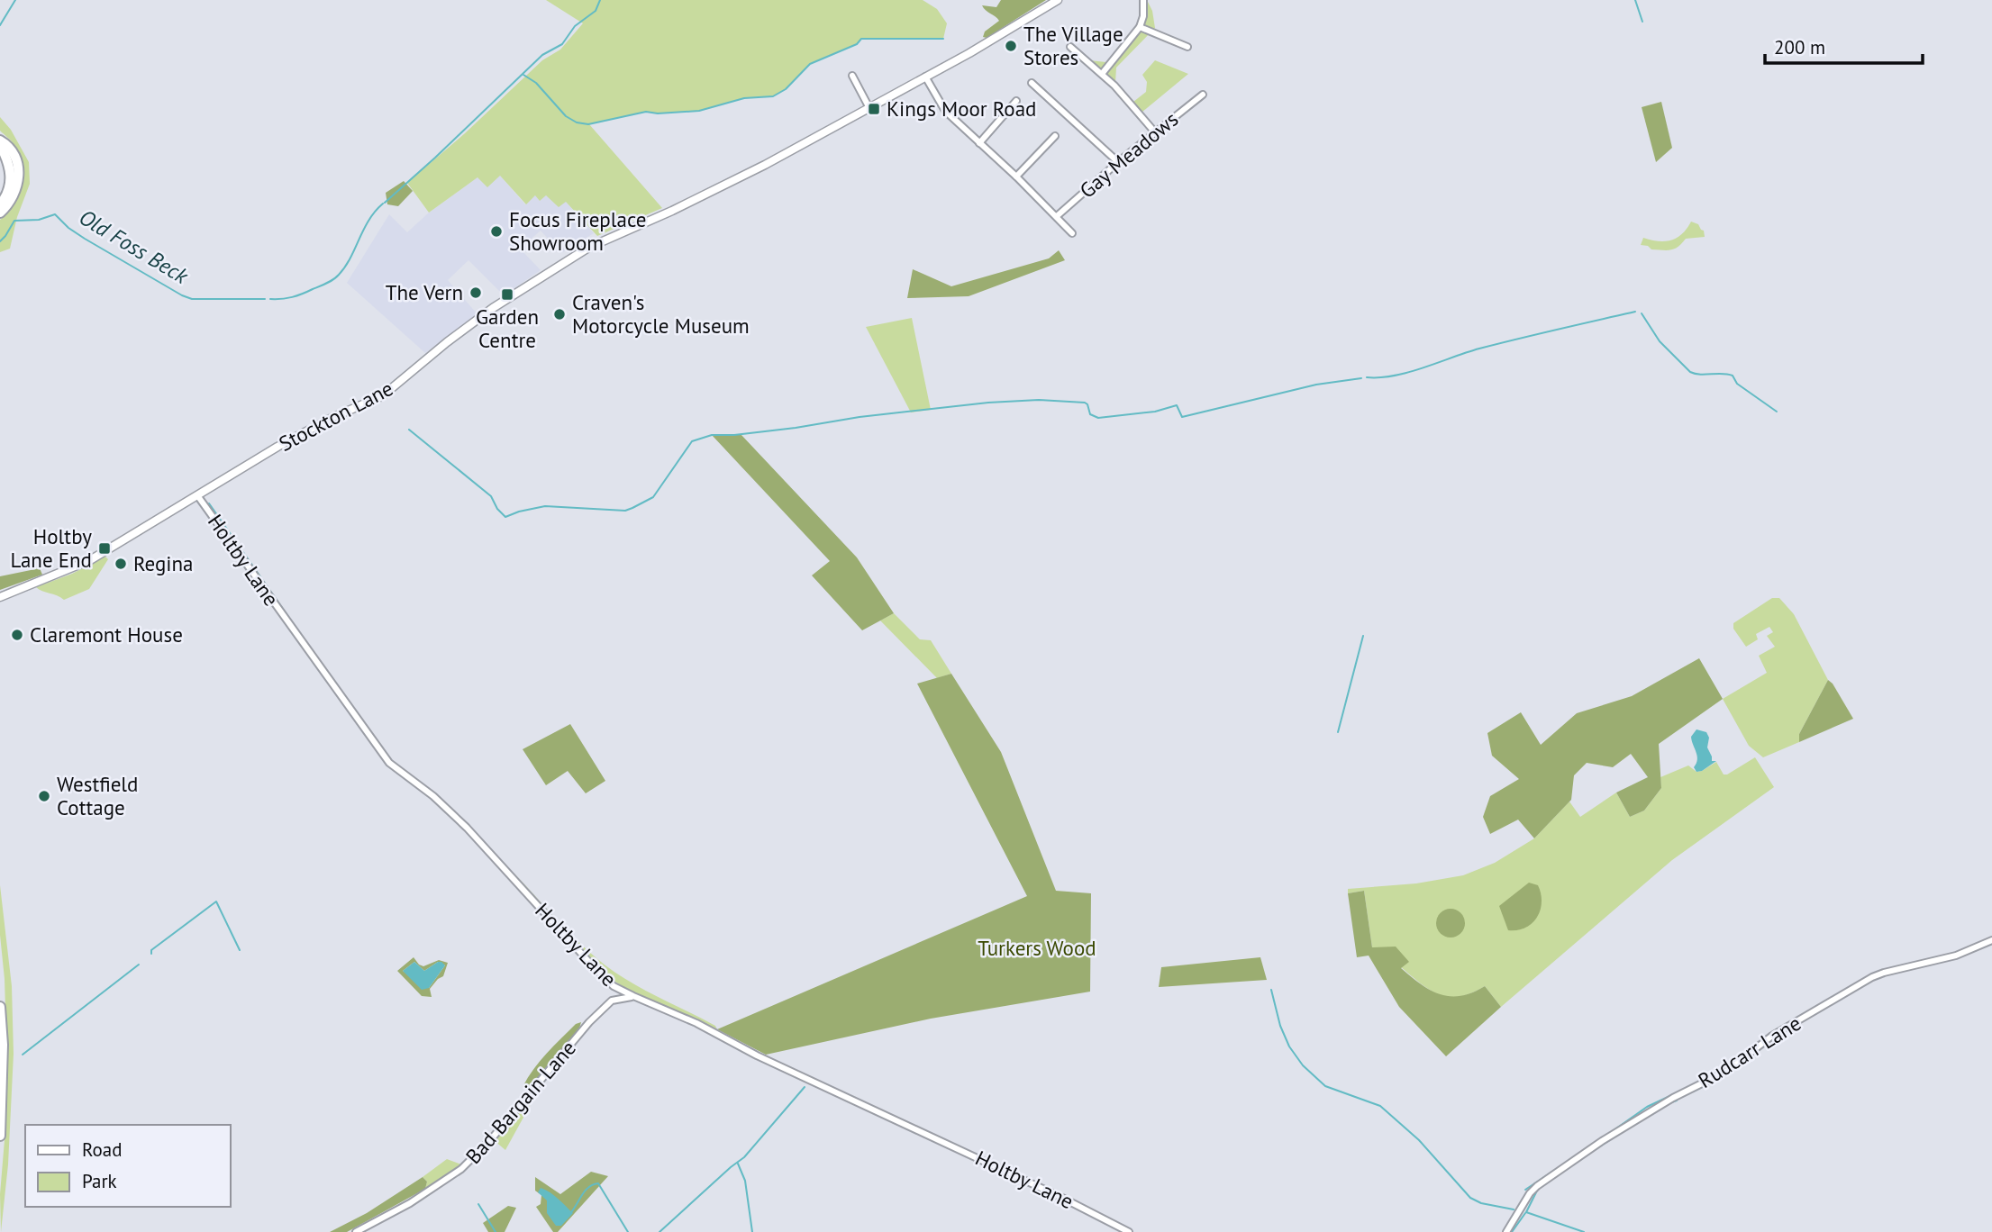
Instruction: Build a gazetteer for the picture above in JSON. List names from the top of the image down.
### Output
{
  "streets": {
    "street": [
      "Gay Meadows",
      "Stockton Lane",
      "Holtby Lane",
      "Rudcarr Lane",
      "Bad Bargain Lane"
    ]
  },
  "crossings": [
    ["Stockton Lane", "Holtby Lane"]
  ],
  "water": ["Old Foss Beck"],
  "parks": ["Turkers Wood"],
  "places": {
    "other": [
      "The Village Stores",
      "Focus Fireplace Showroom",
      "The Vern",
      "Craven's Motorcycle Museum",
      "Regina",
      "Claremont House",
      "Westfield Cottage"
    ],
    "transit": ["Kings Moor Road", "Garden Centre", "Holtby Lane End"]
  },
  "legend": ["Road", "Park"],
  "scale_bar": "200 m"
}
